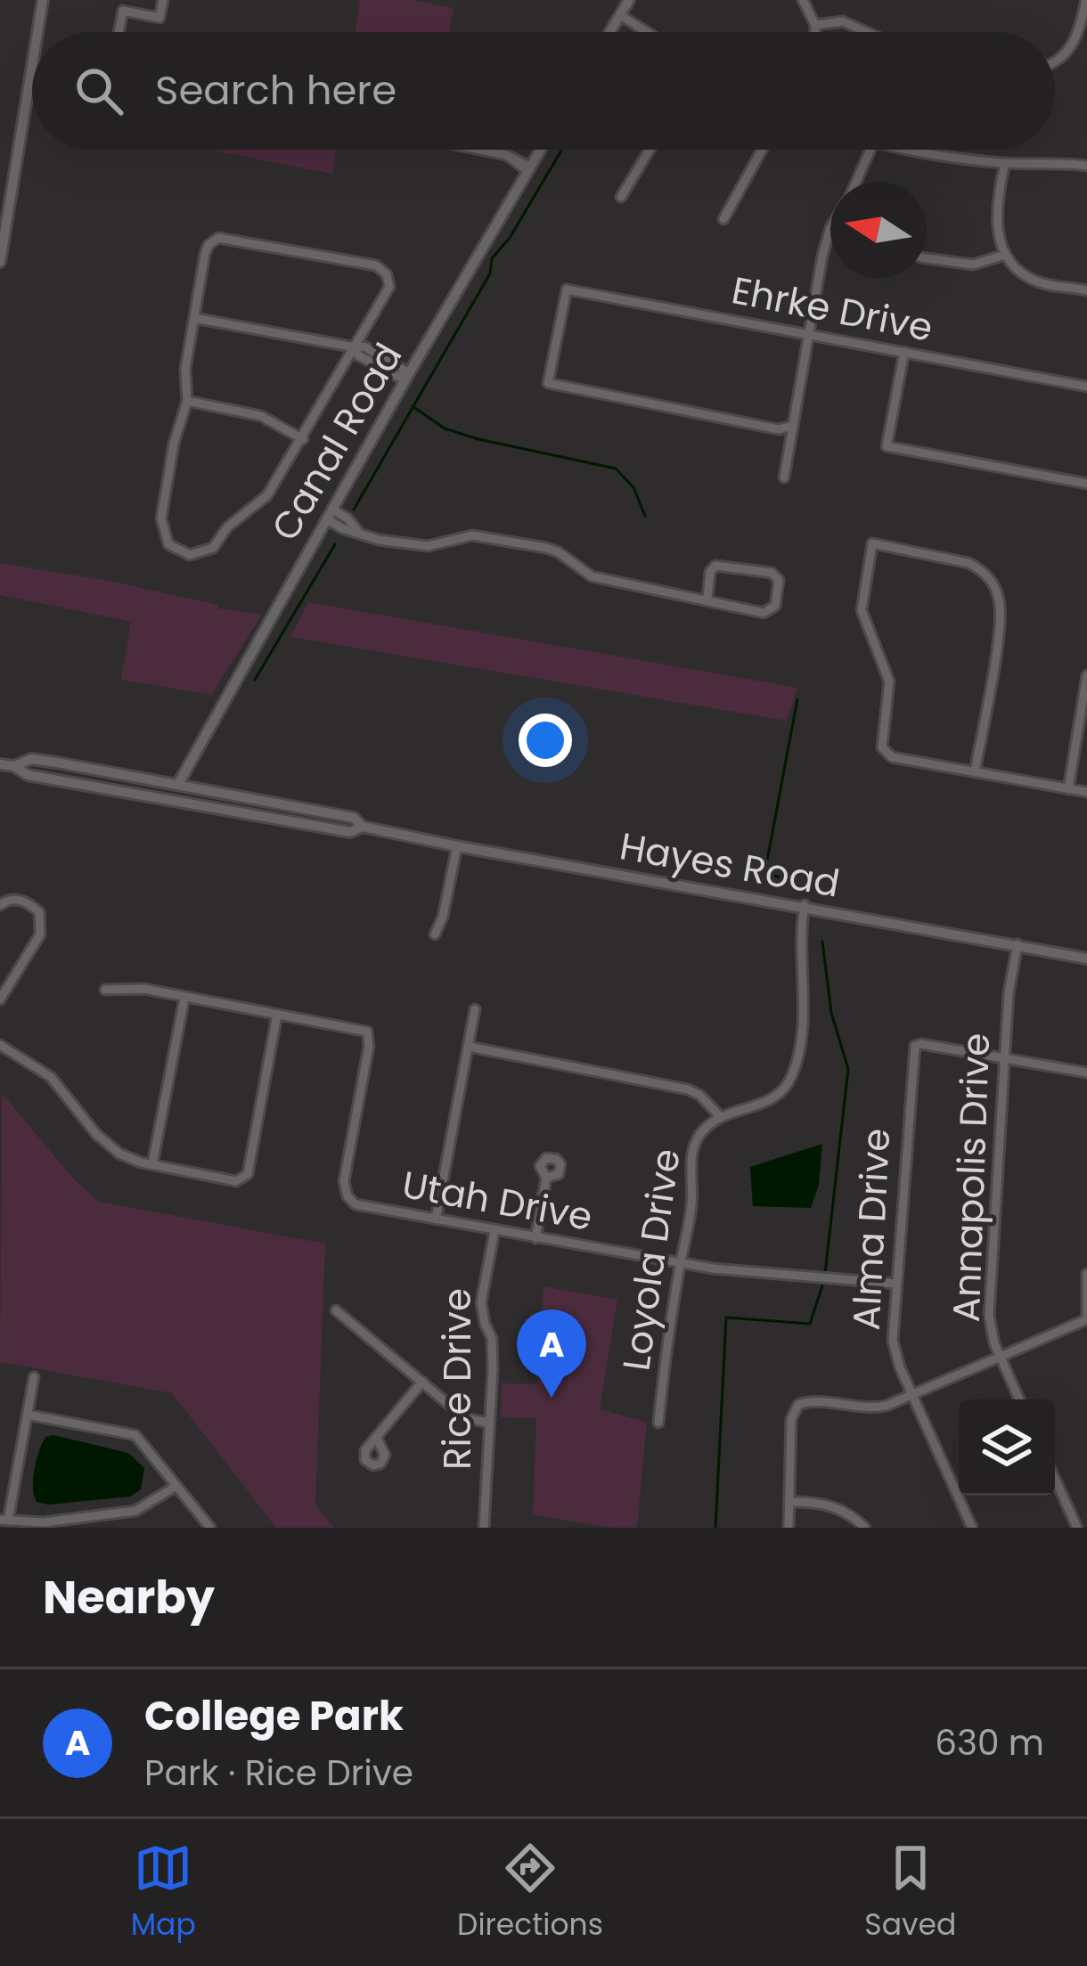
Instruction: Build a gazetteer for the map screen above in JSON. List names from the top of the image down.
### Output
{
  "streets": {
    "street": [
      "Ehrke Drive",
      "Canal Road",
      "Hayes Road",
      "Annapolis Drive",
      "Utah Drive",
      "Alma Drive",
      "Loyola Drive",
      "Rice Drive"
    ]
  },
  "crossings": [
    ["Canal Road", "Hayes Road"],
    ["Hayes Road", "Annapolis Drive"],
    ["Hayes Road", "Loyola Drive"],
    ["Annapolis Drive", "Alma Drive"],
    ["Utah Drive", "Alma Drive"],
    ["Utah Drive", "Loyola Drive"],
    ["Utah Drive", "Rice Drive"]
  ],
  "north": "left",
  "page": {
    "search": "Search here",
    "pins": "A",
    "heading": "Nearby",
    "list": [
      {
        "mark": "A",
        "name": "College Park",
        "note": "Park · Rice Drive",
        "value": "630 m"
      }
    ],
    "nav": ["Map", "Directions", "Saved"]
  }
}
